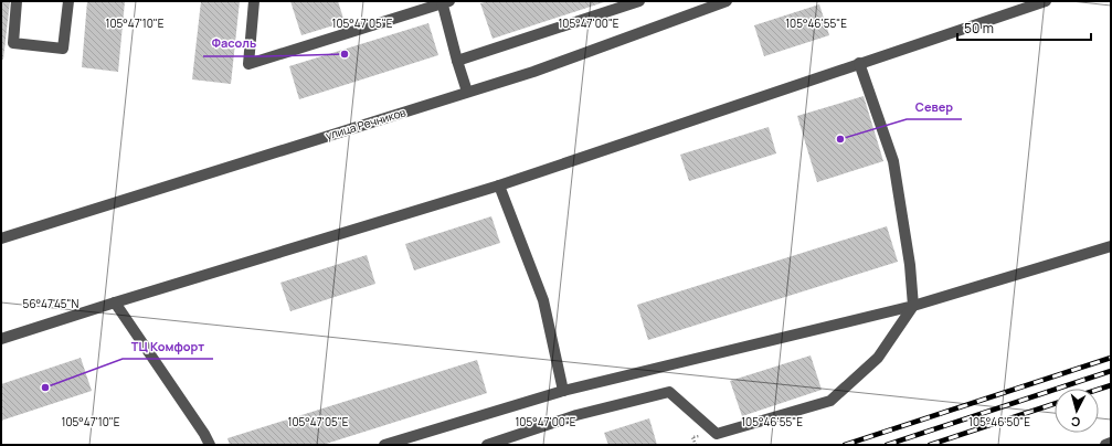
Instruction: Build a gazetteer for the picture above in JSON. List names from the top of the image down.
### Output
{
  "streets": {
    "street": ["улица Речников"]
  },
  "places": ["Фасоль", "Север", "ТЦ Комфорт"],
  "scale_bar": "50 m",
  "north": "bottom",
  "coordinates": [
    "105°47'10\"E",
    "105°47'05\"E",
    "105°47'00\"E",
    "105°46'55\"E",
    "56°47'45\"N",
    "105°46'50\"E"
  ]
}
